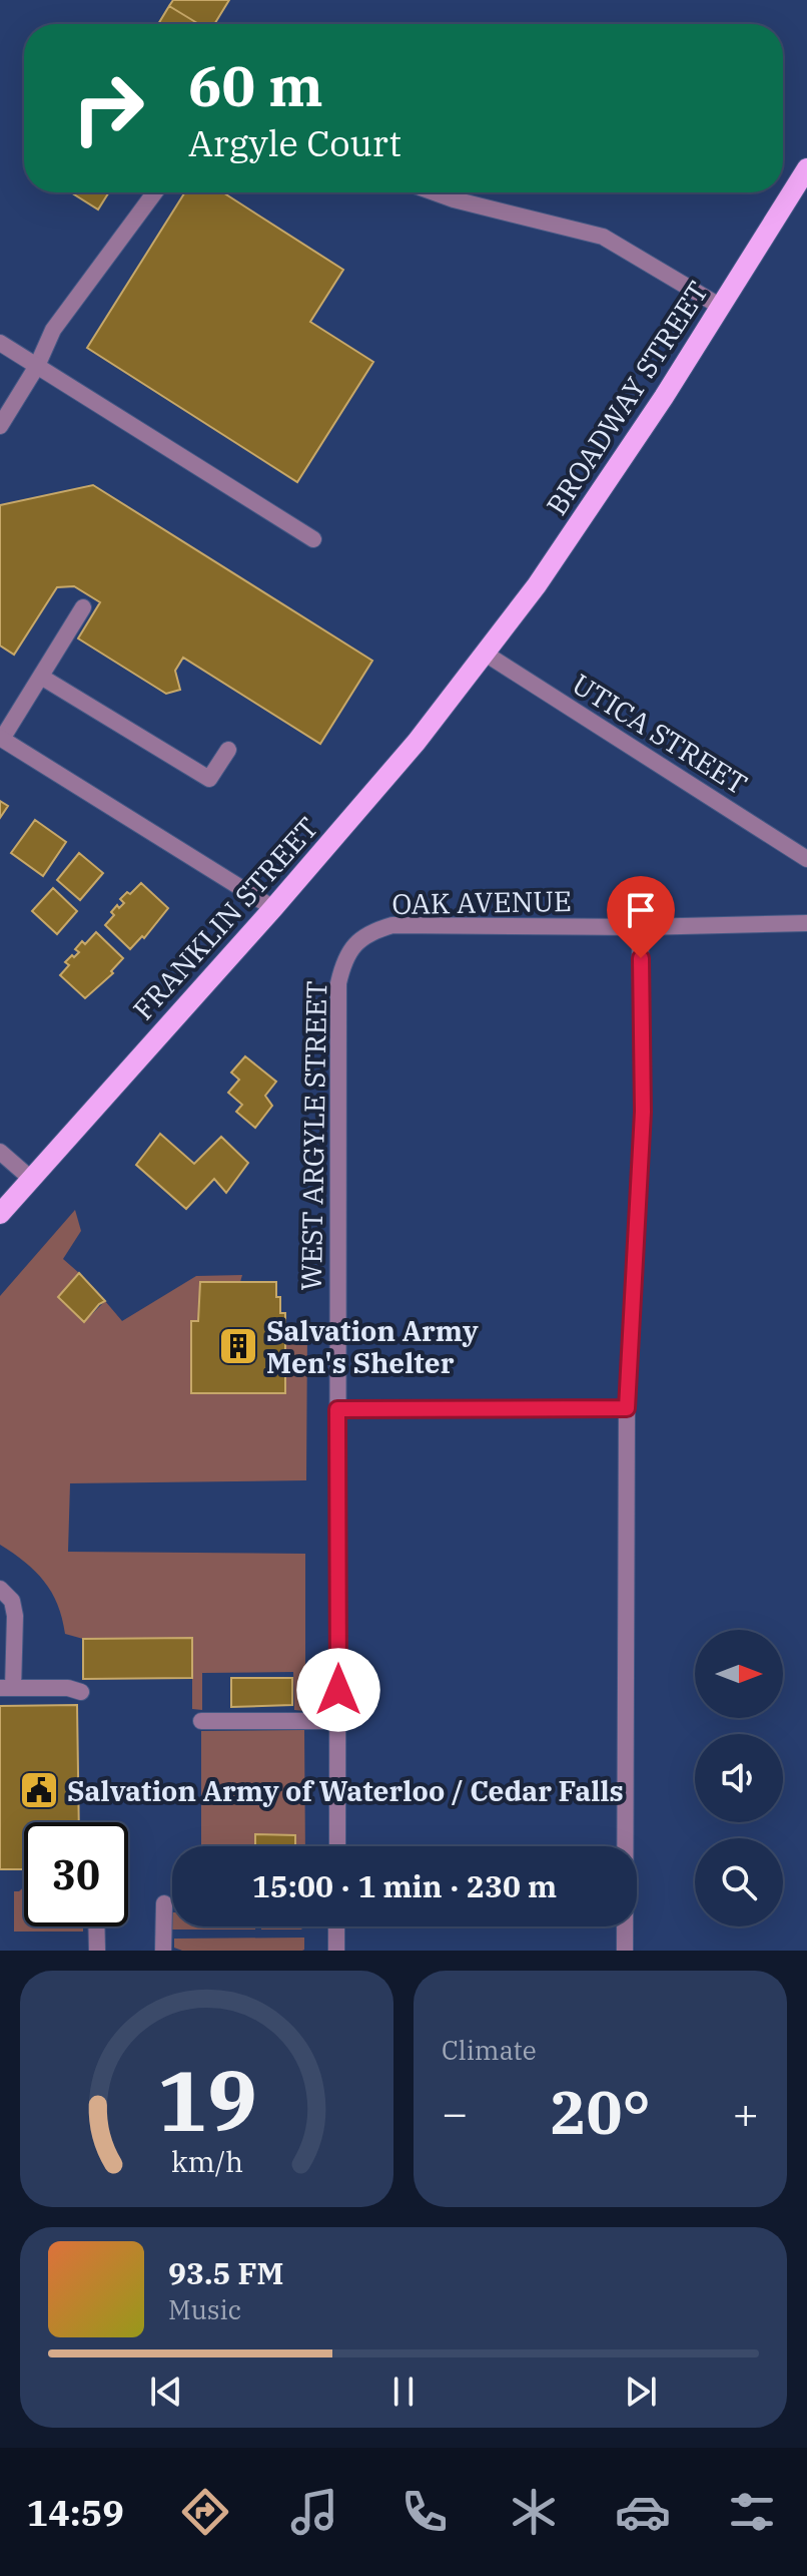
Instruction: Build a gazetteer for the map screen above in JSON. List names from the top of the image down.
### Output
{
  "streets": {
    "main road": ["BROADWAY STREET", "FRANKLIN STREET"],
    "street": ["UTICA STREET", "OAK AVENUE", "WEST ARGYLE STREET"]
  },
  "crossings": [
    ["BROADWAY STREET", "UTICA STREET"],
    ["BROADWAY STREET", "FRANKLIN STREET"],
    ["UTICA STREET", "FRANKLIN STREET"],
    ["OAK AVENUE", "WEST ARGYLE STREET"]
  ],
  "places": {
    "building": ["Salvation Army Men's Shelter"],
    "public building": ["Salvation Army of Waterloo / Cedar Falls"]
  },
  "north": "right",
  "page": {
    "turn": ["60 m", "Argyle Court"],
    "limit": "30",
    "trip": "15:00 · 1 min · 230 m",
    "tile": "Climate",
    "heat": ["−", "20°", "+"],
    "song": ["93.5 FM", "Music"],
    "tabs": "14:59",
    "gauge": ["19", "km/h"]
  }
}
